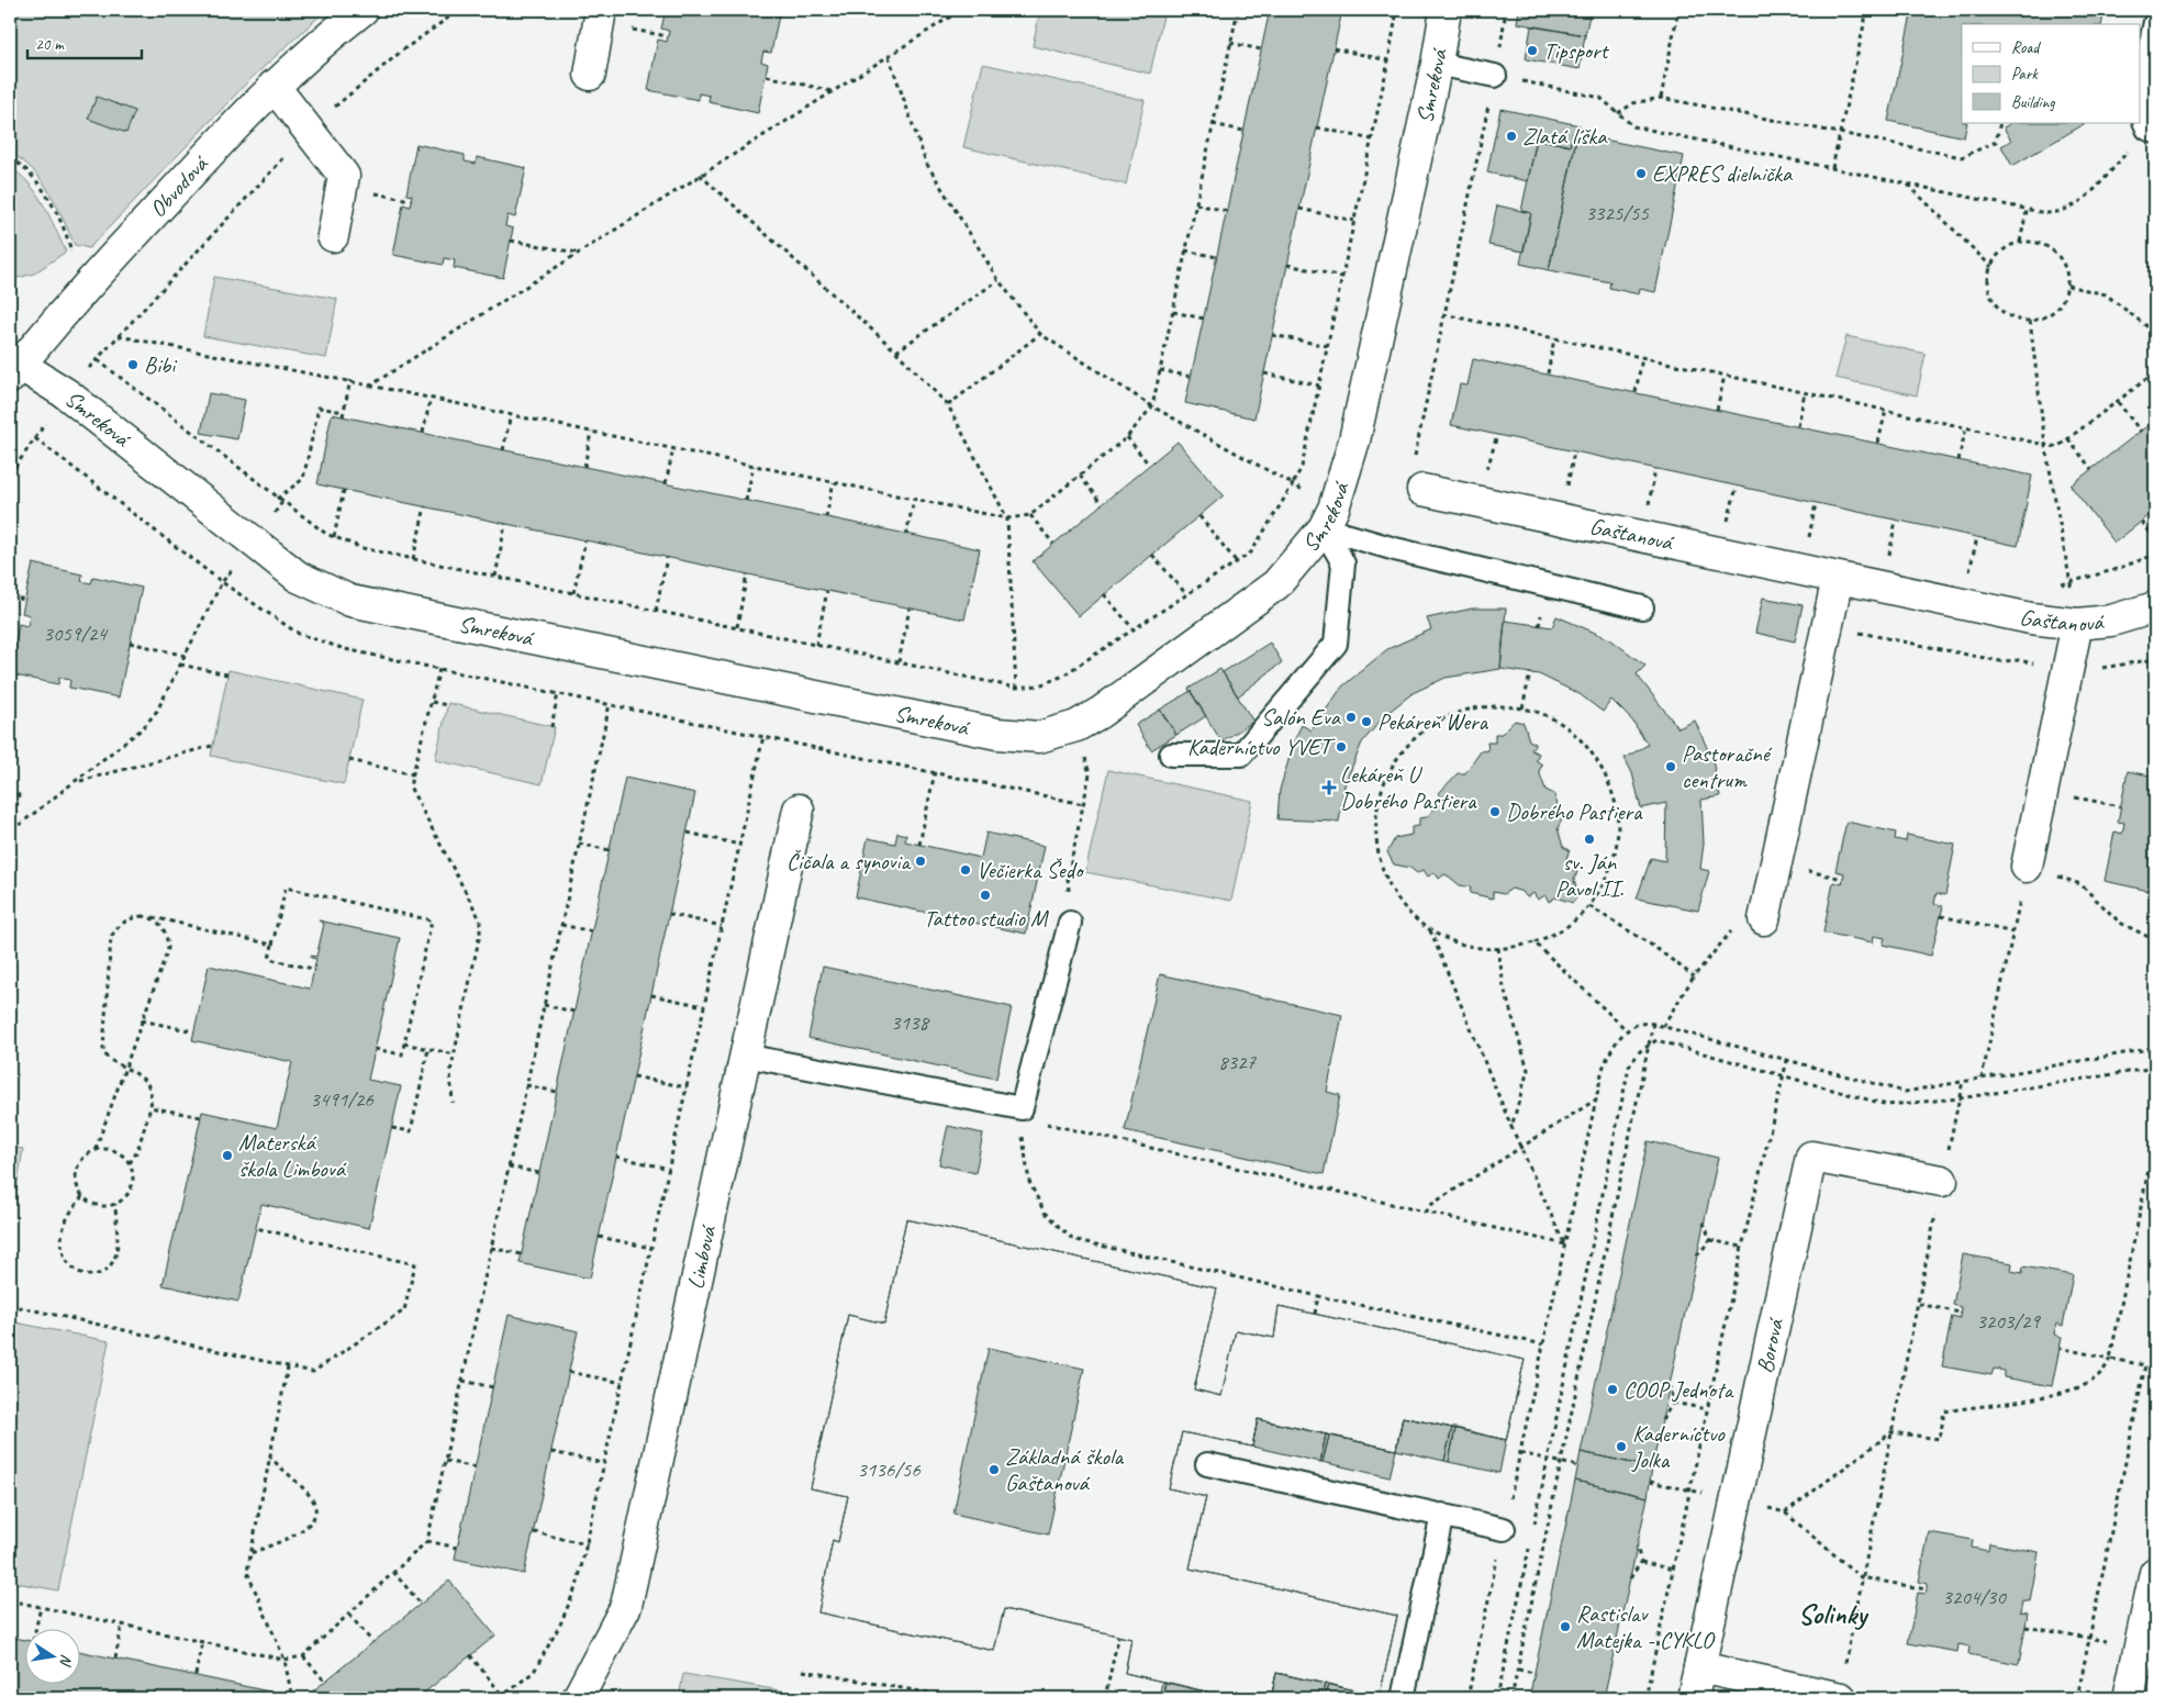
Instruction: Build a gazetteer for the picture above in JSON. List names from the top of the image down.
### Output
{
  "streets": {
    "street": [
      "Smreková",
      "Obvodová",
      "Gaštanová",
      "Limbová",
      "Borová"
    ]
  },
  "crossings": [
    ["Smreková", "Obvodová"]
  ],
  "districts": ["Solinky"],
  "places": {
    "other": [
      "Tipsport",
      "Zlatá líška",
      "EXPRES dielnička",
      "Bibi",
      "Salón Eva",
      "Pekáreň Wera",
      "Kaderníctvo YVET",
      "Pastoračné centrum",
      "Dobrého Pastiera",
      "sv. Ján Pavol II.",
      "Čičala a synovia",
      "Večierka Šedo",
      "Tattoo studio M",
      "Materská škola Limbová",
      "COOP Jednota",
      "Kaderníctvo Jolka",
      "Základná škola Gaštanová",
      "Rastislav Matejka - CYKLO"
    ],
    "health": ["Lekáreň U Dobrého Pastiera"]
  },
  "house_numbers": [
    "3325/55",
    "3059/24",
    "3138",
    "8327",
    "3491/26",
    "3203/29",
    "3136/56",
    "3204/30"
  ],
  "legend": ["Road", "Park", "Building"],
  "scale_bar": "20 m",
  "north": "right"
}
